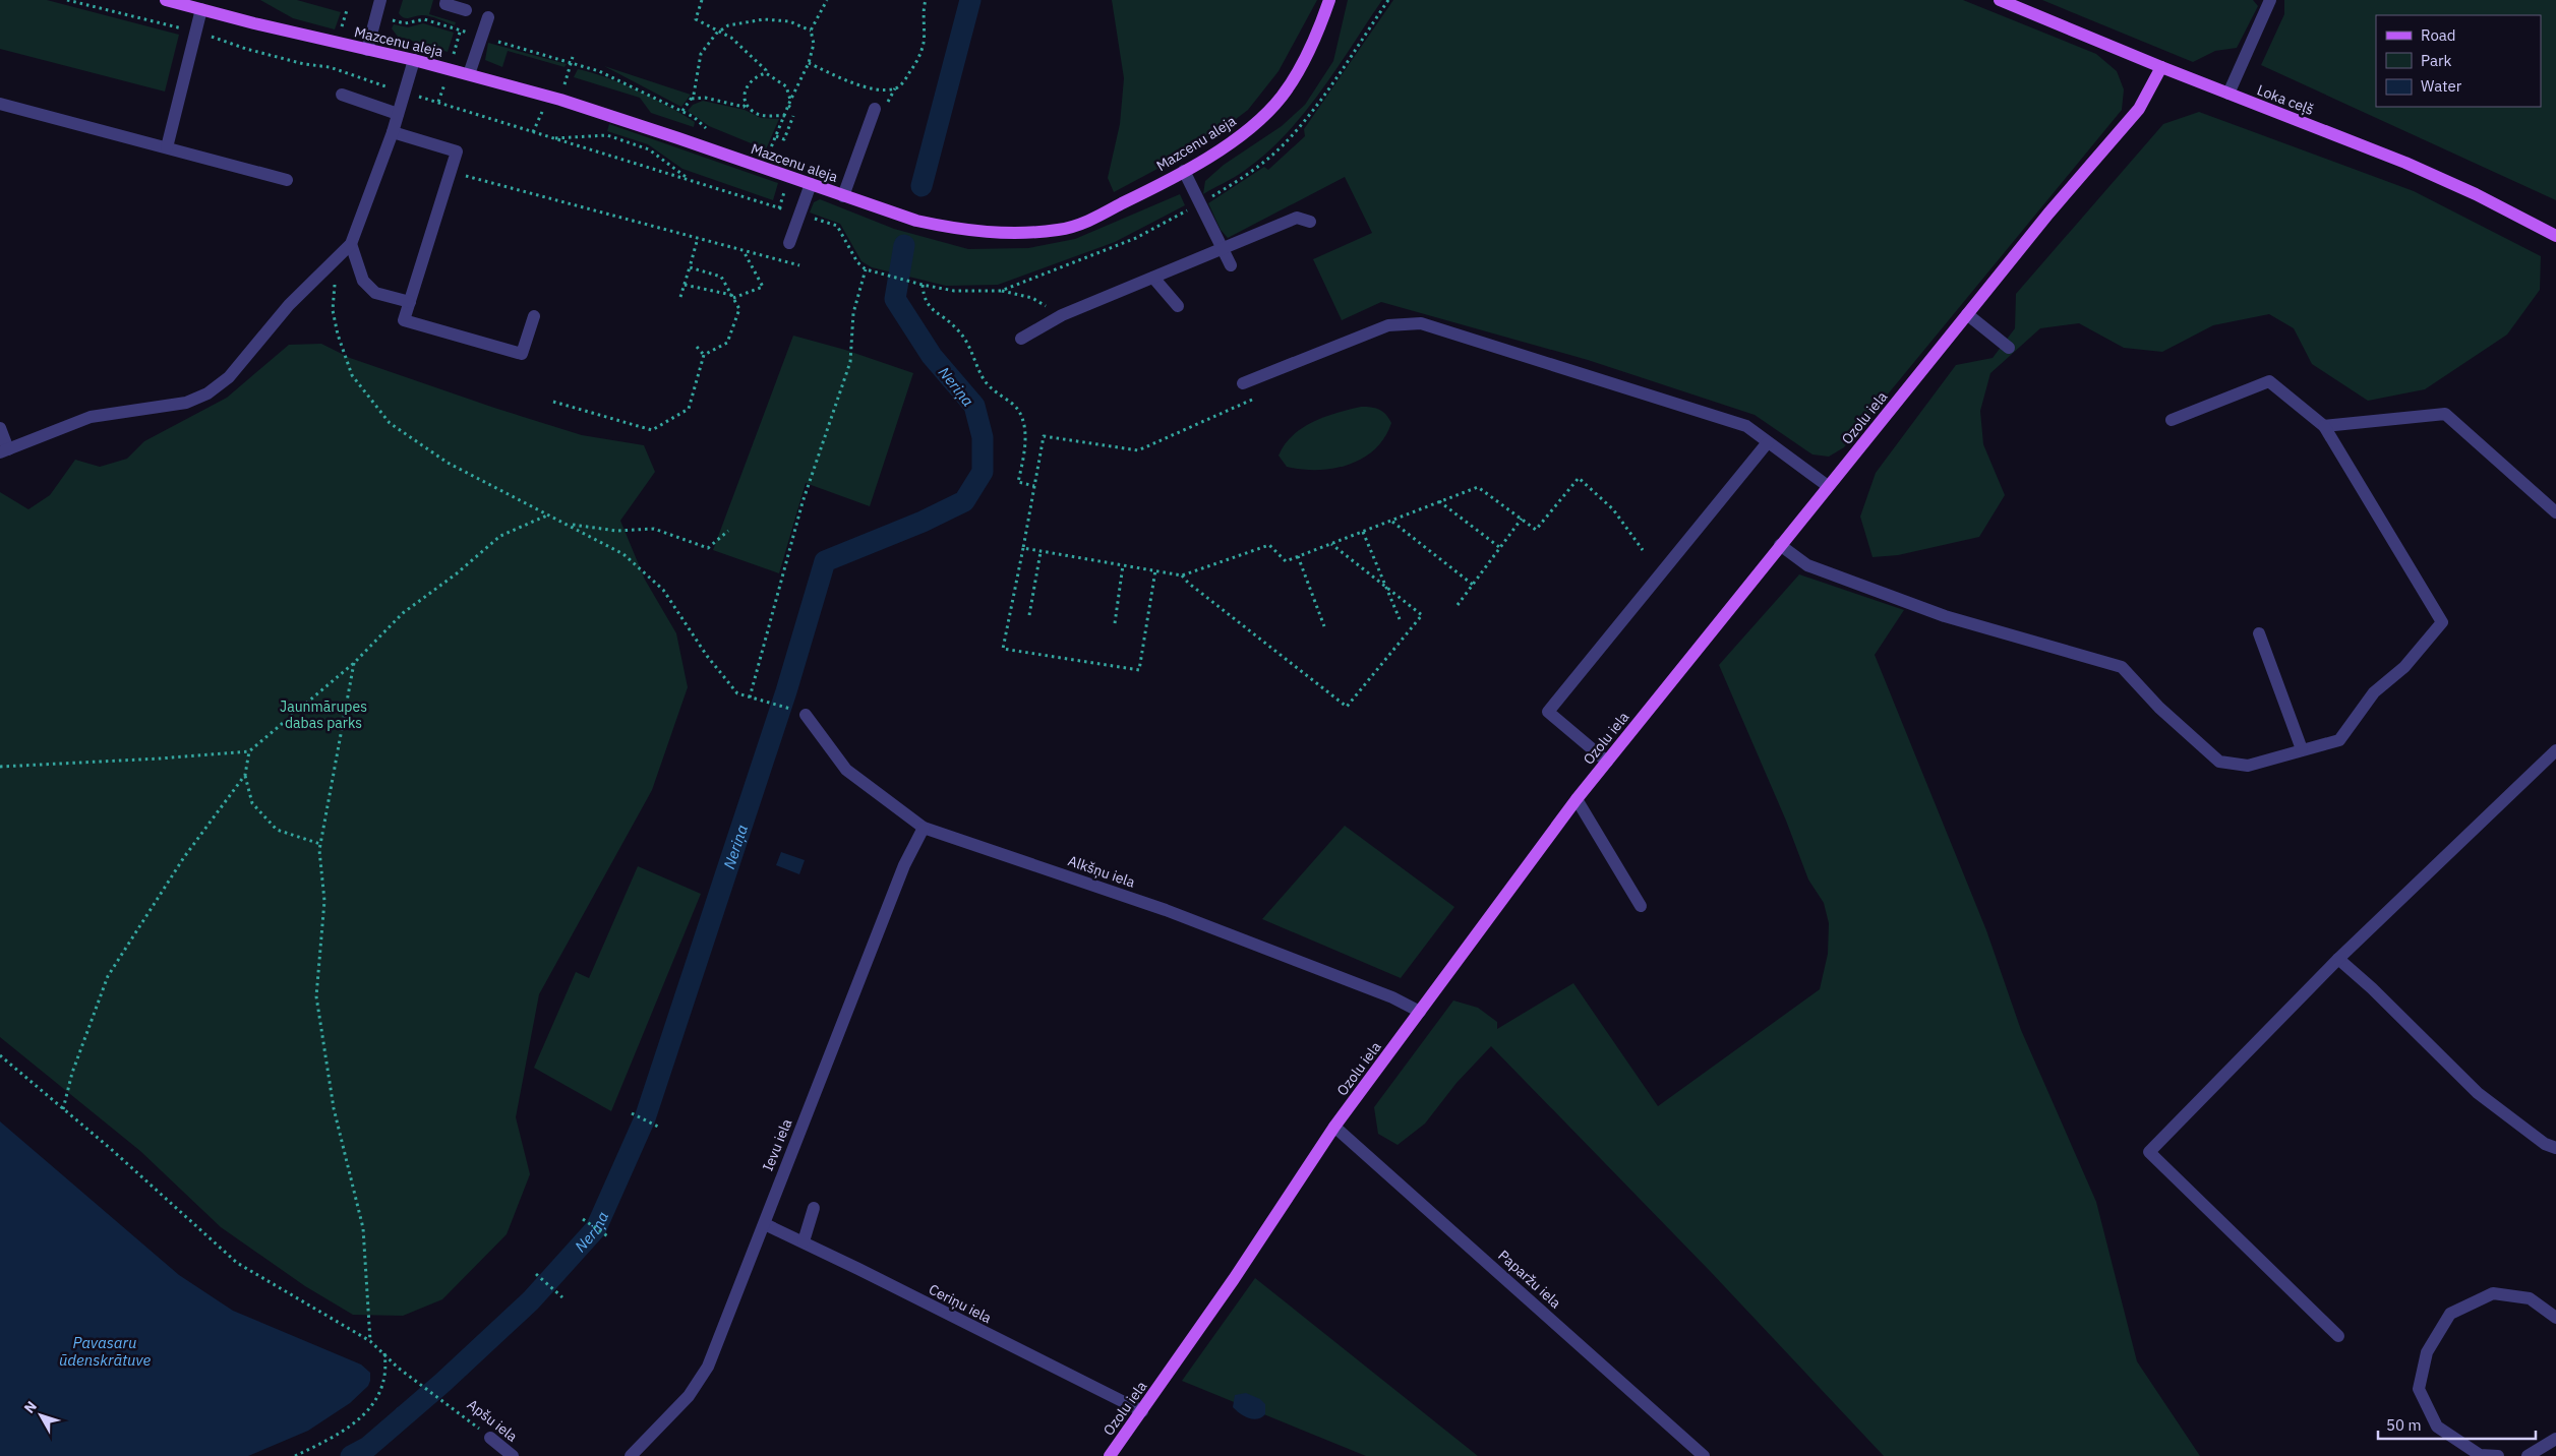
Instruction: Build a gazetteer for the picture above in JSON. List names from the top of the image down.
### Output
{
  "streets": {
    "main road": ["Mazcenu aleja", "Loka ceļš", "Ozolu iela"],
    "street": [
      "Alkšņu iela",
      "Ievu iela",
      "Paparžu iela",
      "Ceriņu iela",
      "Apšu iela"
    ]
  },
  "crossings": [
    ["Loka ceļš", "Ozolu iela"],
    ["Ozolu iela", "Alkšņu iela"],
    ["Ozolu iela", "Paparžu iela"],
    ["Ozolu iela", "Ceriņu iela"],
    ["Alkšņu iela", "Ievu iela"],
    ["Ievu iela", "Ceriņu iela"]
  ],
  "water": ["Neriņa", "Pavasaru ūdenskrātuve"],
  "parks": ["Jaunmārupes dabas parks"],
  "legend": ["Road", "Park", "Water"],
  "scale_bar": "50 m",
  "north": "top left"
}
